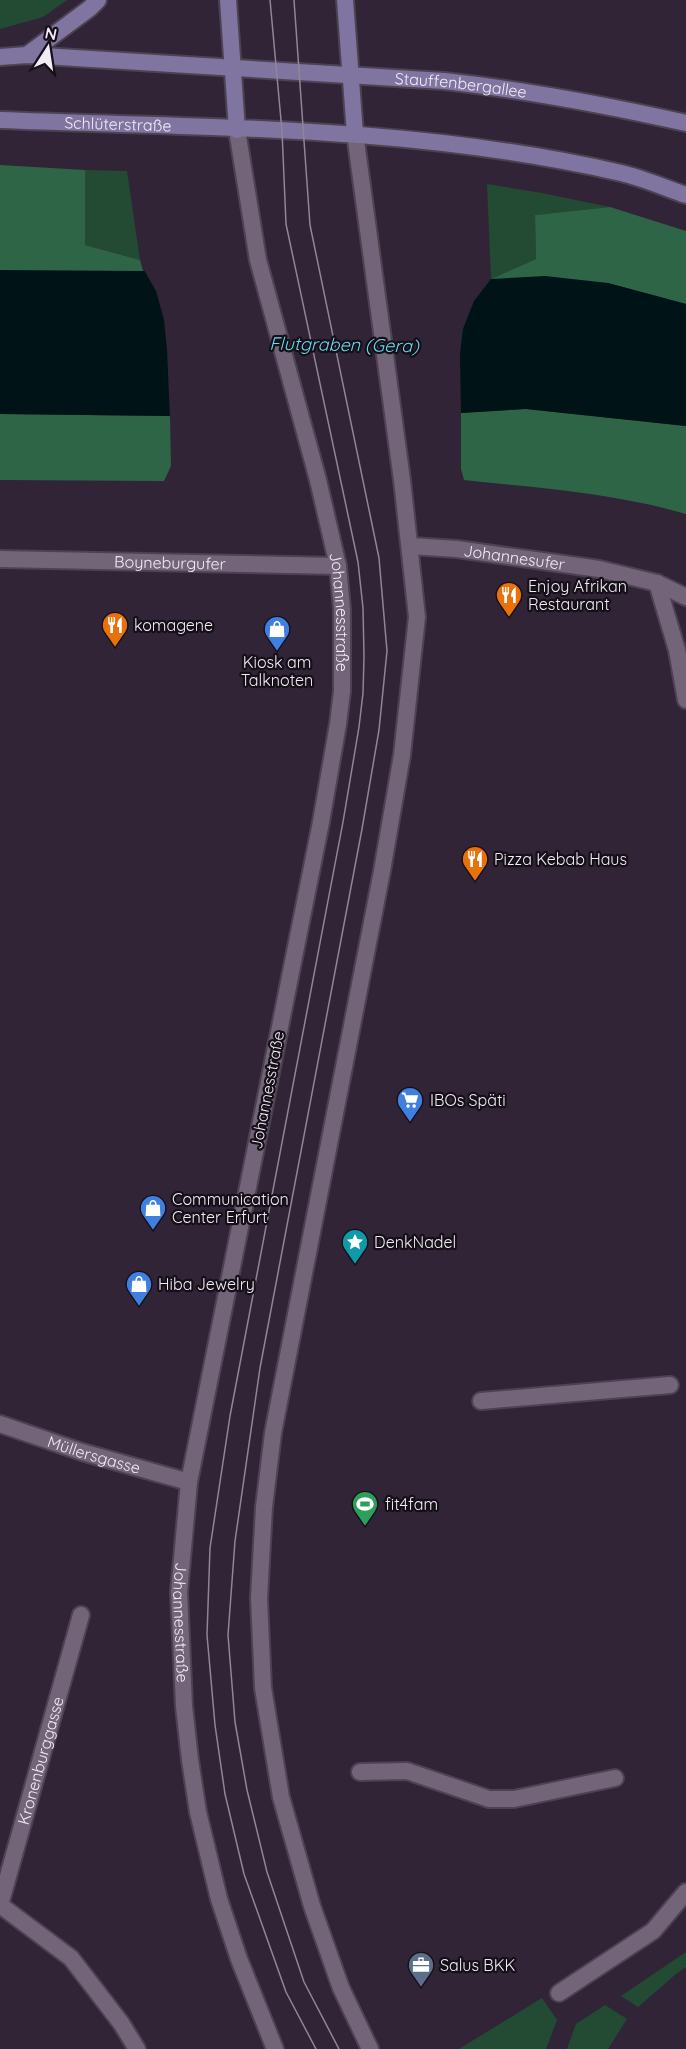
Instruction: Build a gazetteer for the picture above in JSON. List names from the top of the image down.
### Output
{
  "streets": {
    "main road": ["Stauffenbergallee", "Schlüterstraße"],
    "street": [
      "Johannesufer",
      "Boyneburgufer",
      "Johannesstraße",
      "Müllersgasse",
      "Kronenburggasse"
    ]
  },
  "crossings": [
    ["Schlüterstraße", "Johannesstraße"],
    ["Boyneburgufer", "Johannesstraße"],
    ["Johannesstraße", "Müllersgasse"]
  ],
  "water": ["Flutgraben (Gera)"],
  "places": {
    "restaurant": ["Enjoy Afrikan Restaurant", "komagene", "Pizza Kebab Haus"],
    "shop": ["Kiosk am Talknoten", "Communication Center Erfurt", "Hiba Jewelry"],
    "supermarket": ["IBOs Späti"],
    "place": ["DenkNadel"],
    "sports": ["fit4fam"],
    "office": ["Salus BKK"]
  },
  "north": "top"
}
